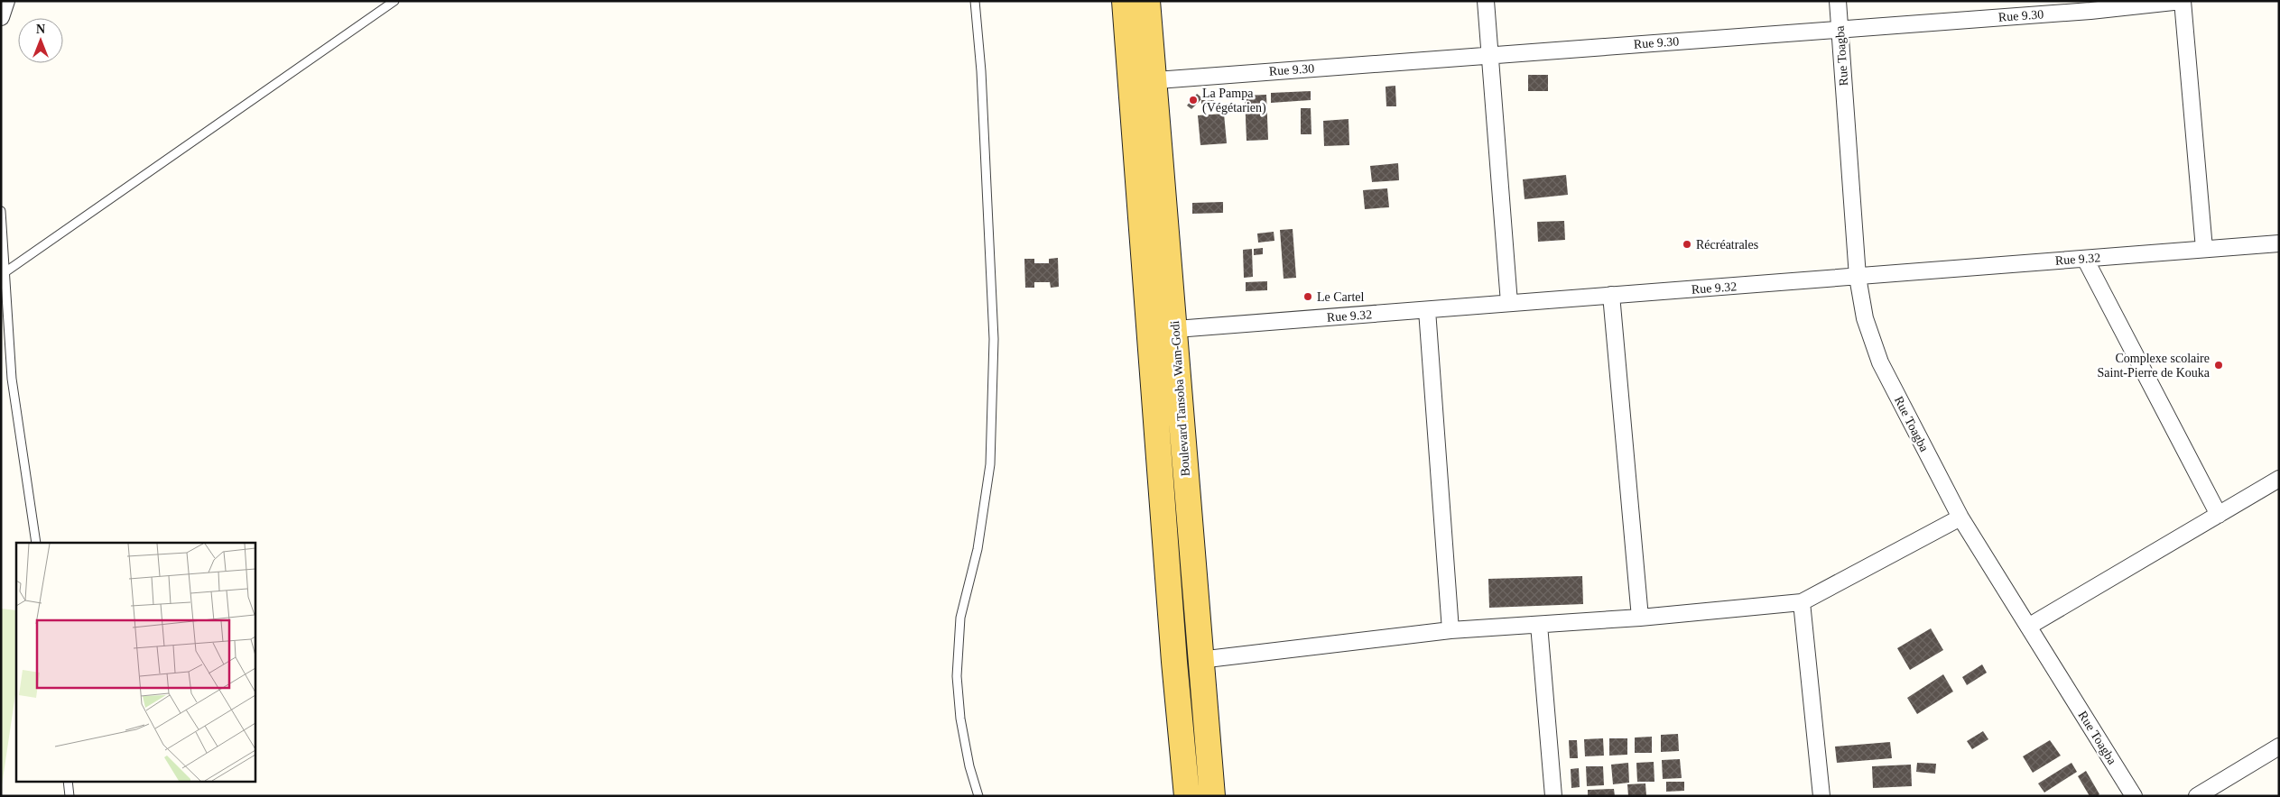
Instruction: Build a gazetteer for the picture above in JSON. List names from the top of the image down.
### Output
{
  "streets": {
    "main road": ["Boulevard Tansoba Wam-Godi"],
    "street": ["Rue 9.30", "Rue Toagba", "Rue 9.32"]
  },
  "crossings": [
    ["Rue 9.30", "Rue Toagba"],
    ["Rue 9.30", "Boulevard Tansoba Wam-Godi"],
    ["Rue Toagba", "Rue 9.32"],
    ["Rue 9.32", "Boulevard Tansoba Wam-Godi"]
  ],
  "places": [
    "La Pampa (Végétarien)",
    "Récréatrales",
    "Le Cartel",
    "Complexe scolaire Saint-Pierre de Kouka"
  ],
  "north": "top"
}
